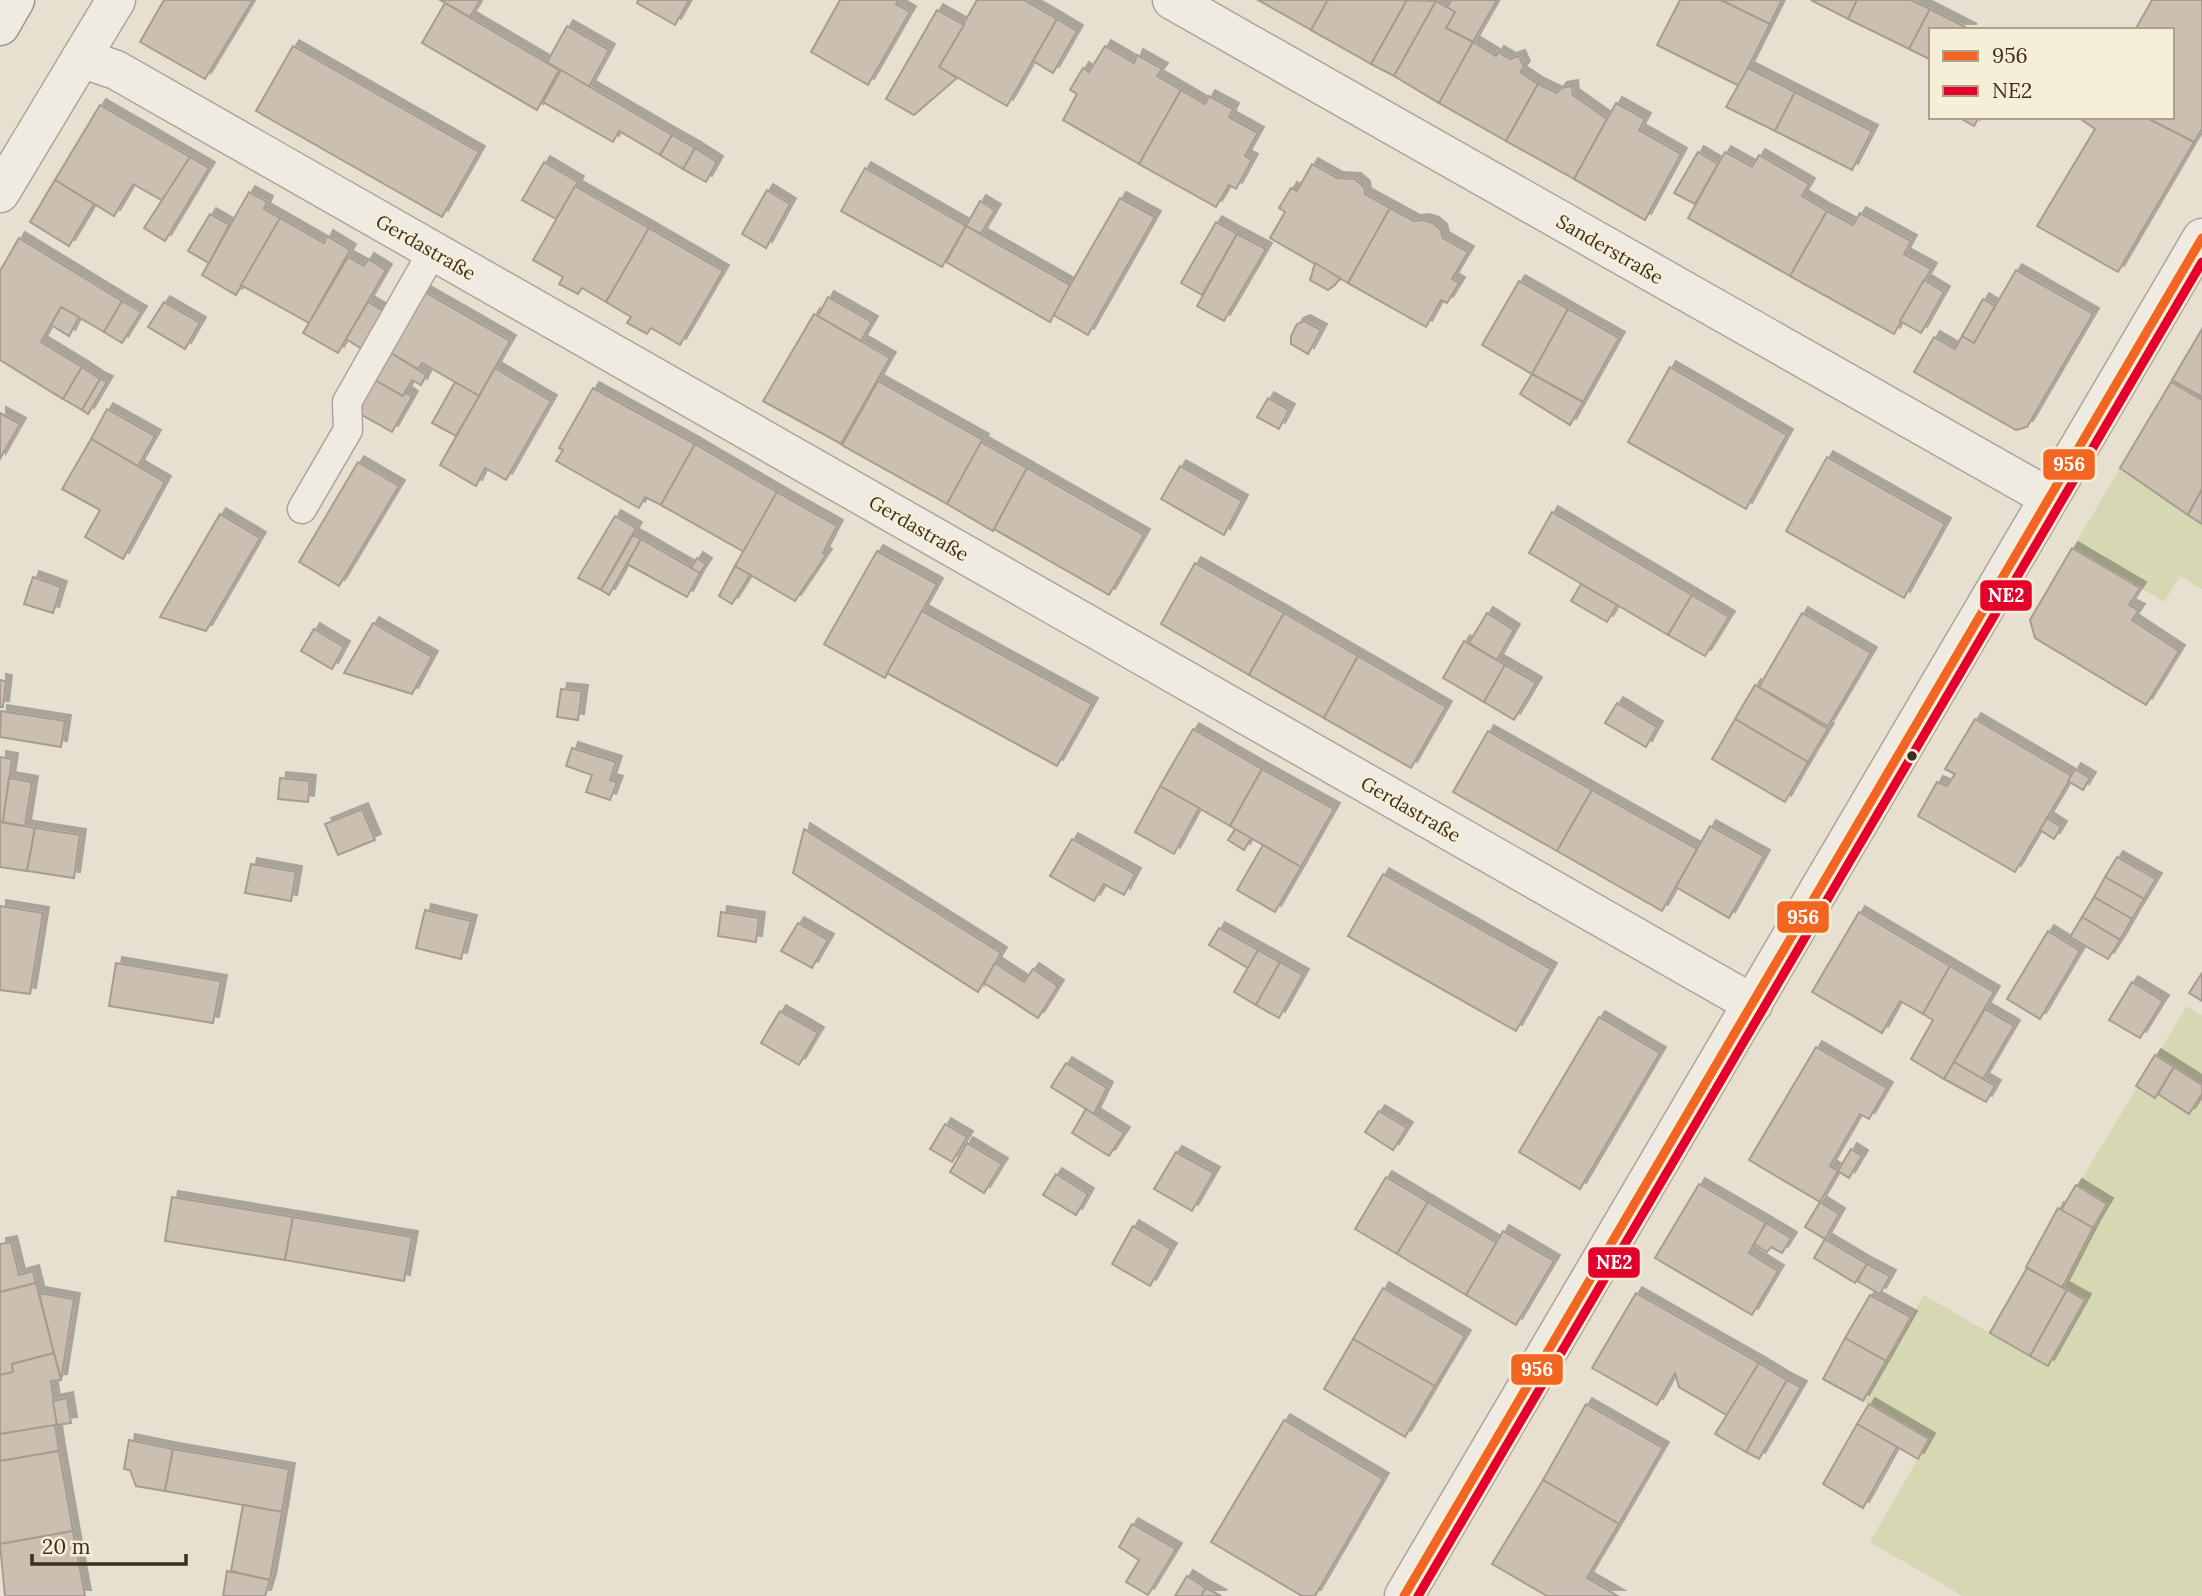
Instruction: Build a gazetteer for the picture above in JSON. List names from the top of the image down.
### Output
{
  "streets": {
    "street": ["Gerdastraße", "Sanderstraße"]
  },
  "lines": ["transit line 956", "transit line NE2"],
  "legend": ["956", "NE2"],
  "scale_bar": "20 m"
}
